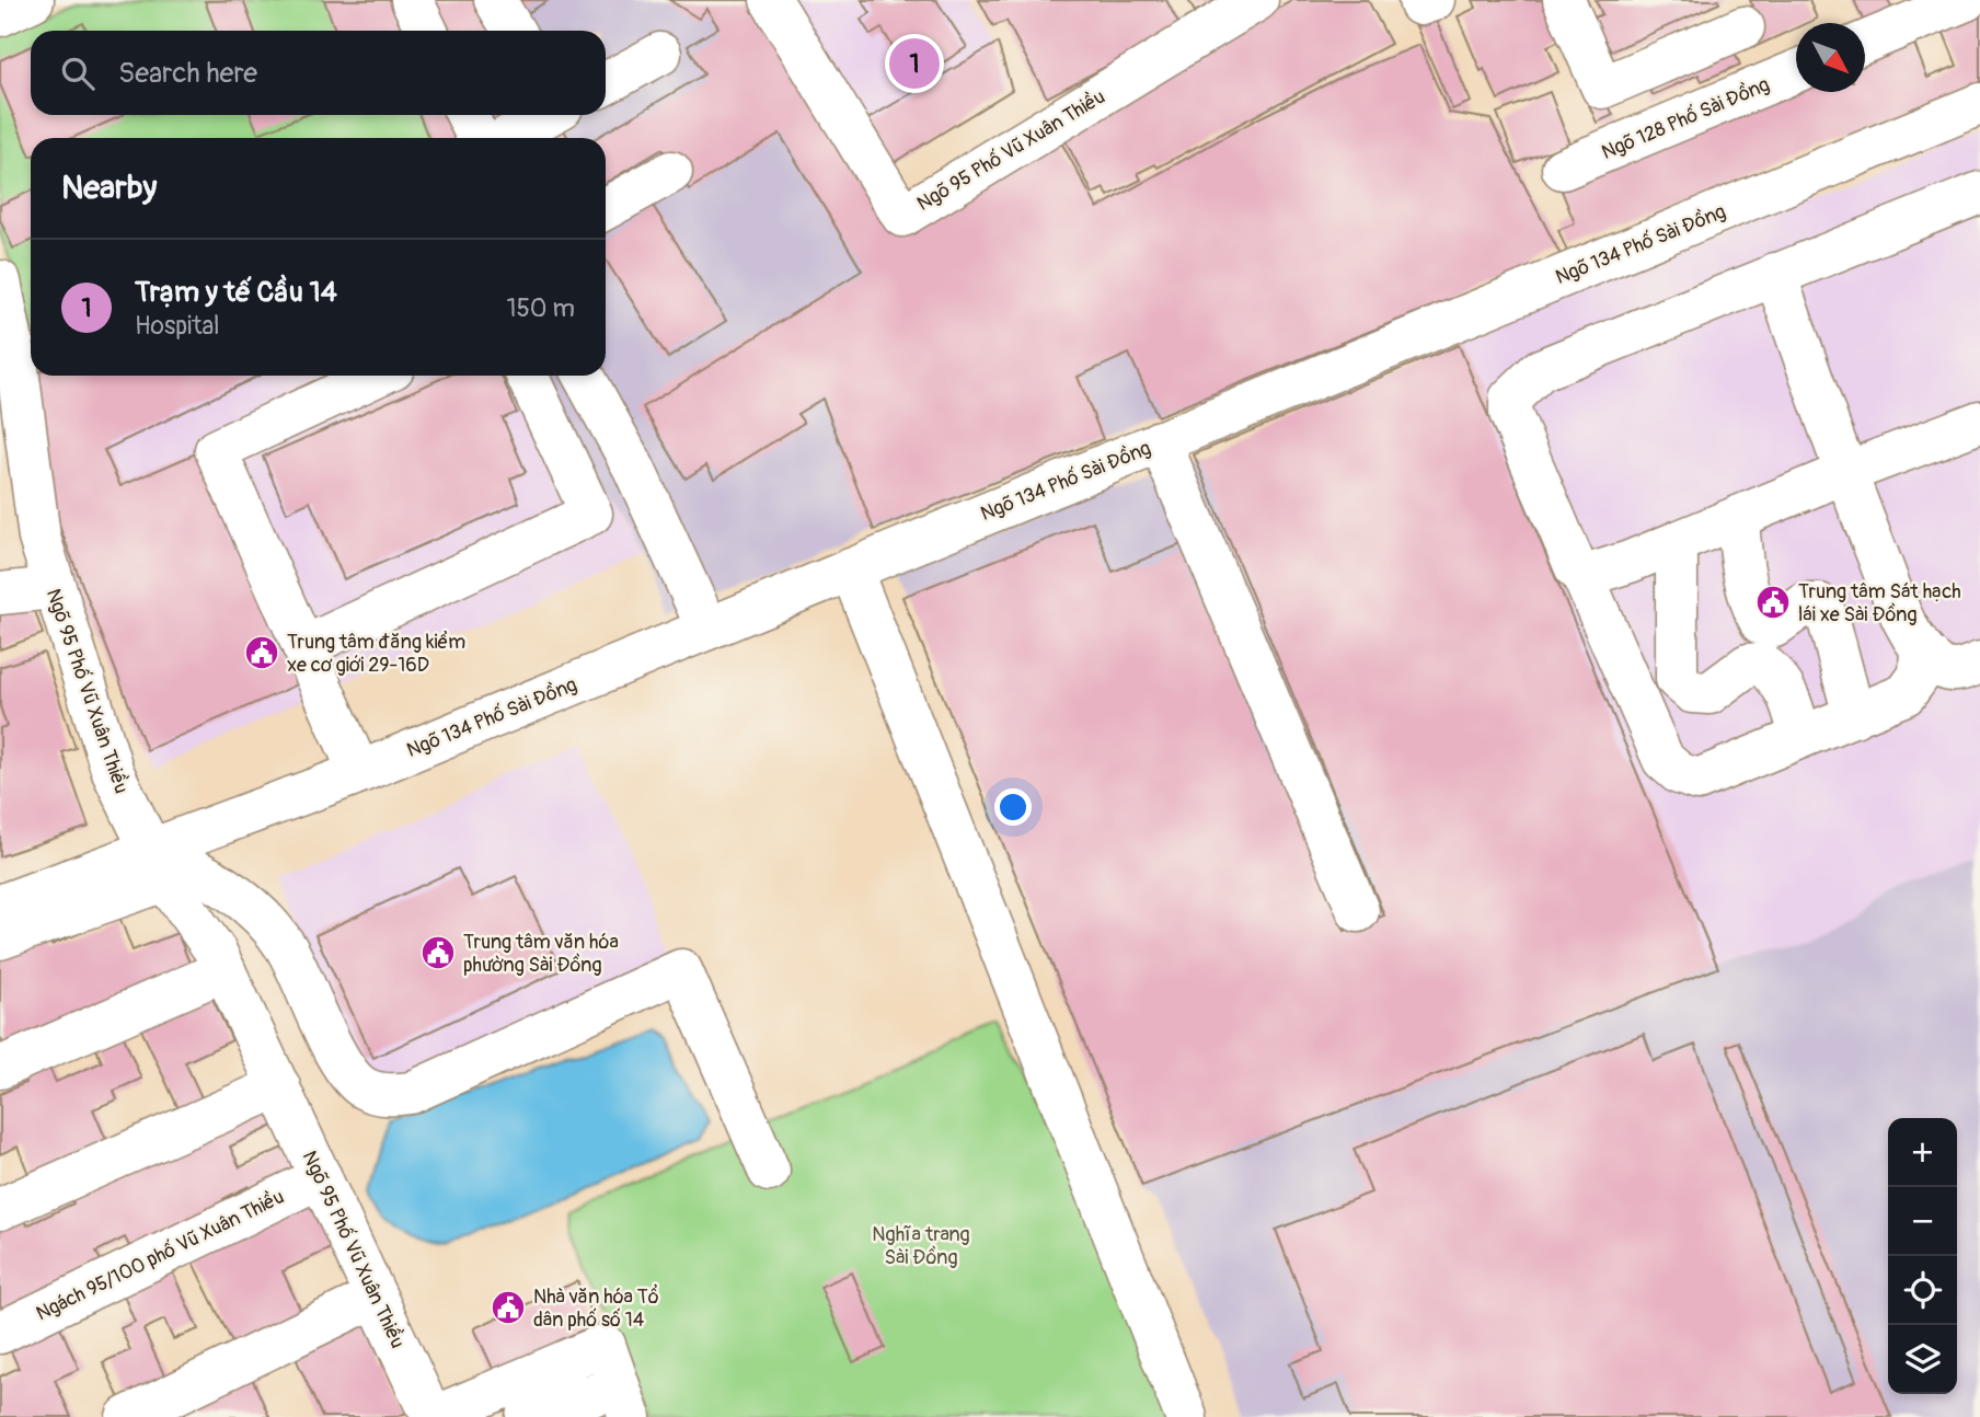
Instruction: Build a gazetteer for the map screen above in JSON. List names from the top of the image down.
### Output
{
  "streets": {
    "street": [
      "Ngõ 128 Phố Sài Đồng",
      "Ngõ 95 Phố Vũ Xuân Thiều",
      "Ngõ 134 Phố Sài Đồng",
      "Ngách 95/100 phố Vũ Xuân Thiều"
    ]
  },
  "crossings": [
    ["Ngõ 95 Phố Vũ Xuân Thiều", "Ngõ 134 Phố Sài Đồng"],
    ["Ngõ 95 Phố Vũ Xuân Thiều", "Ngách 95/100 phố Vũ Xuân Thiều"]
  ],
  "parks": ["Nghĩa trang Sài Đồng"],
  "places": {
    "public building": [
      "Trung tâm Sát hạch lái xe Sài Đồng",
      "Trung tâm đăng kiểm xe cơ giới 29-16D",
      "Trung tâm văn hóa phường Sài Đồng",
      "Nhà văn hóa Tổ dân phố số 14"
    ]
  },
  "north": "bottom right",
  "page": {
    "search": "Search here",
    "pins": "1",
    "heading": "Nearby",
    "list": [
      {
        "mark": "1",
        "name": "Trạm y tế Cầu 14",
        "note": "Hospital",
        "value": "150 m"
      }
    ],
    "map_buttons": ["+", "−"]
  }
}
